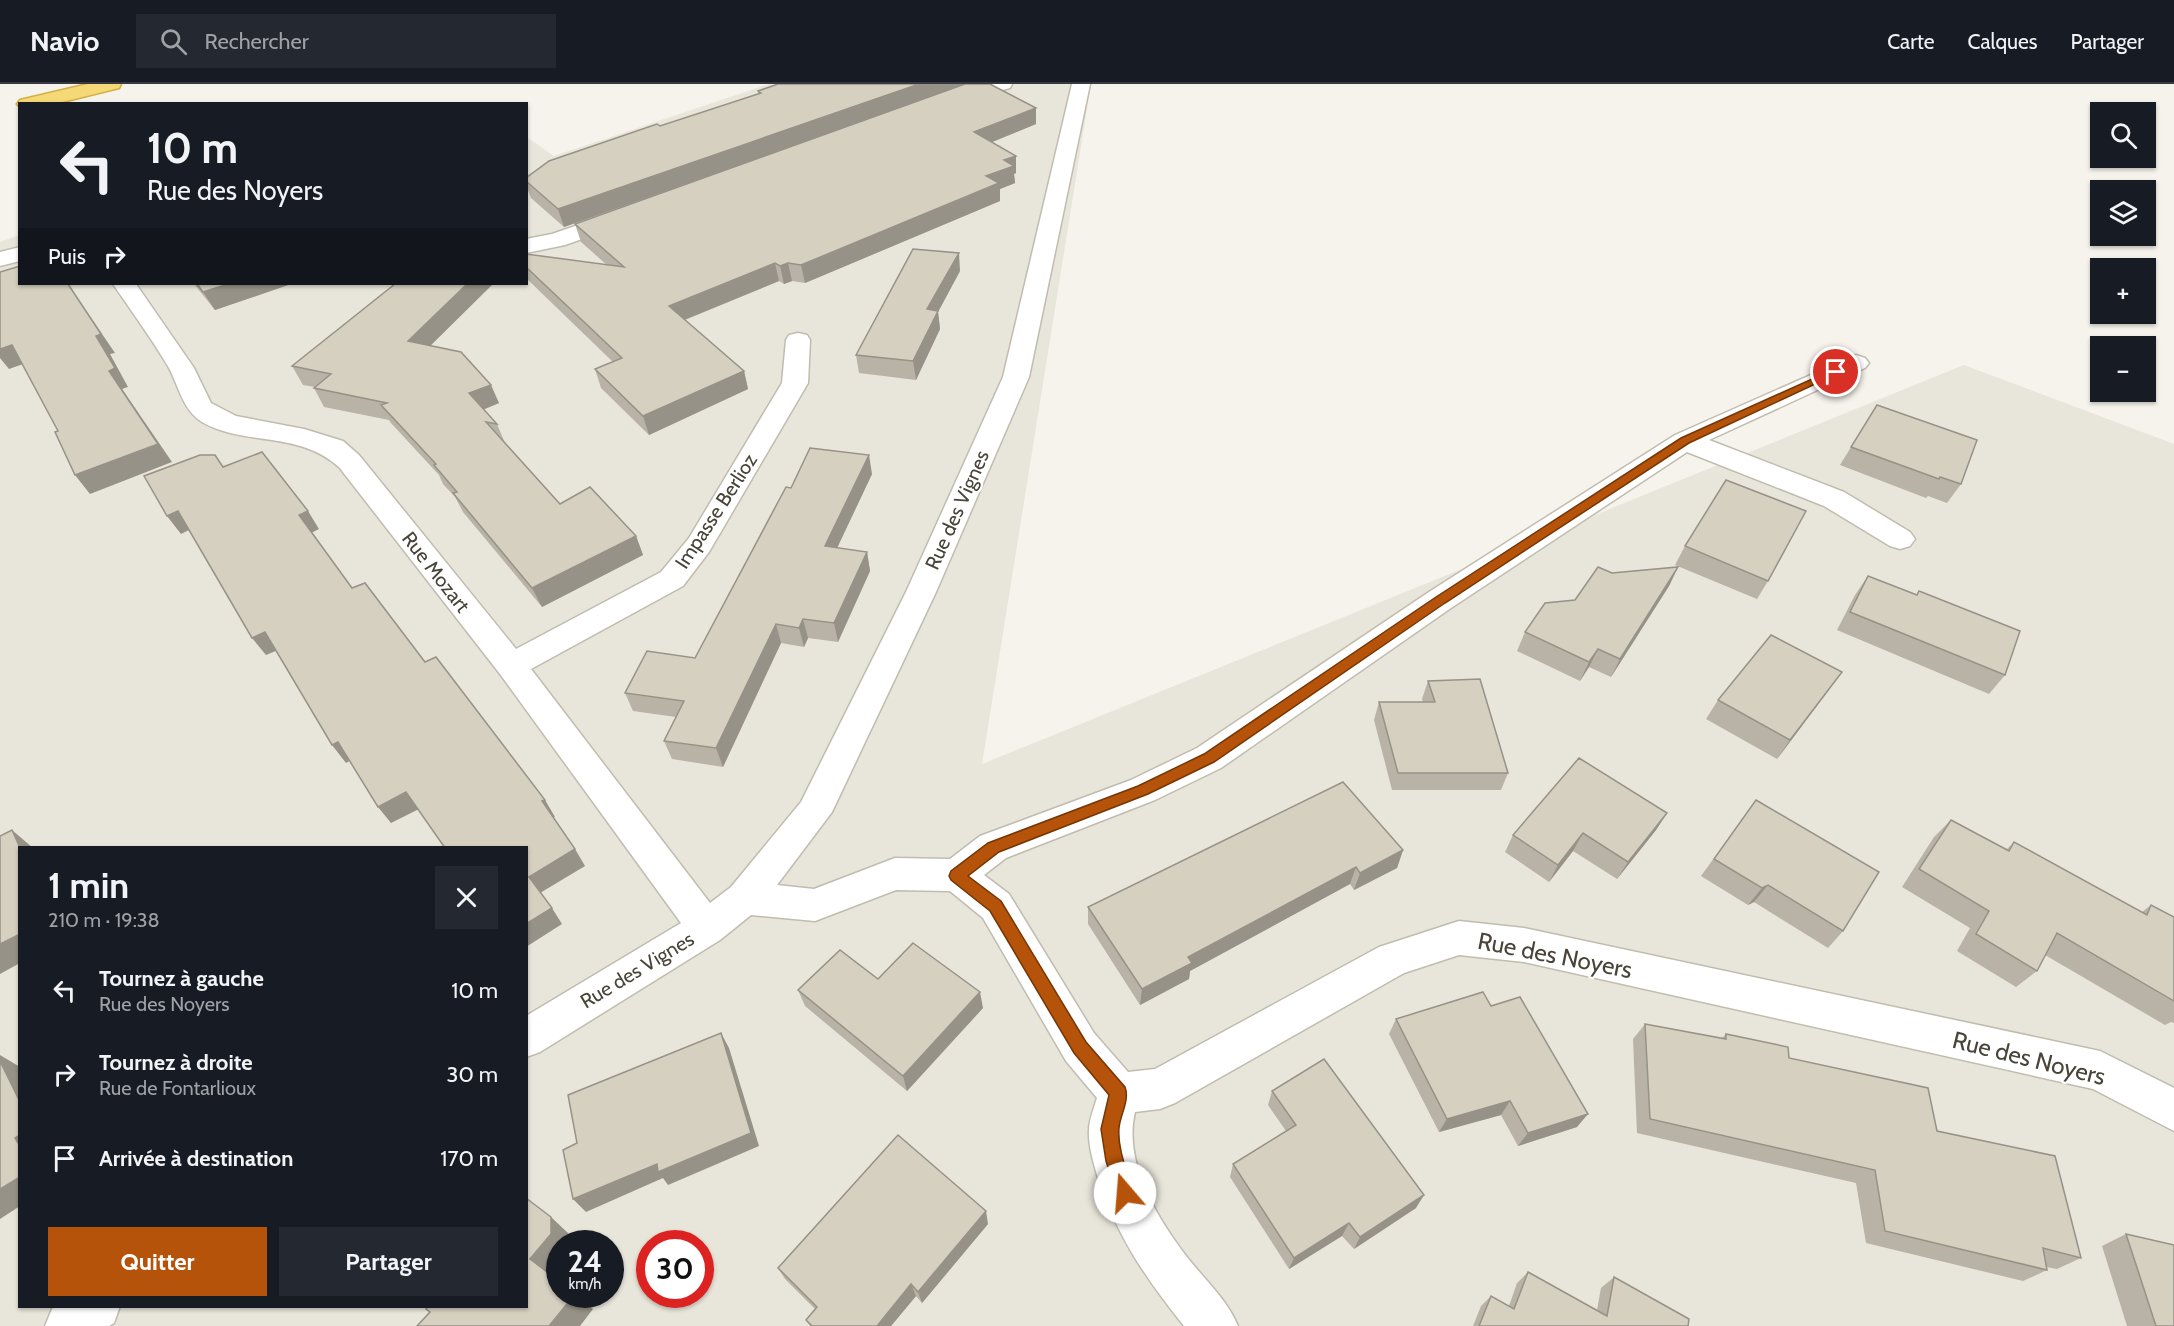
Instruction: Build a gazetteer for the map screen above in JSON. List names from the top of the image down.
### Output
{
  "streets": {
    "street": [
      "Rue des Vignes",
      "Impasse Berlioz",
      "Rue Mozart",
      "Rue des Noyers"
    ]
  },
  "crossings": [
    ["Rue des Vignes", "Rue Mozart"],
    ["Impasse Berlioz", "Rue Mozart"]
  ],
  "page": {
    "header": "Navio",
    "search": "Rechercher",
    "nav": ["Carte", "Calques", "Partager"],
    "map_buttons": ["+", "−"],
    "turn": ["10 m", "Rue des Noyers"],
    "then": "Puis",
    "heading": ["1 min", "210 m · 19:38"],
    "list": [
      {
        "name": "Tournez à gauche",
        "note": "Rue des Noyers",
        "value": "10 m"
      },
      {
        "name": "Tournez à droite",
        "note": "Rue de Fontarlioux",
        "value": "30 m"
      },
      {
        "name": "Arrivée à destination",
        "value": "170 m"
      }
    ],
    "buttons": ["Quitter", "Partager"],
    "speed": "24 km/h",
    "limit": "30"
  }
}
